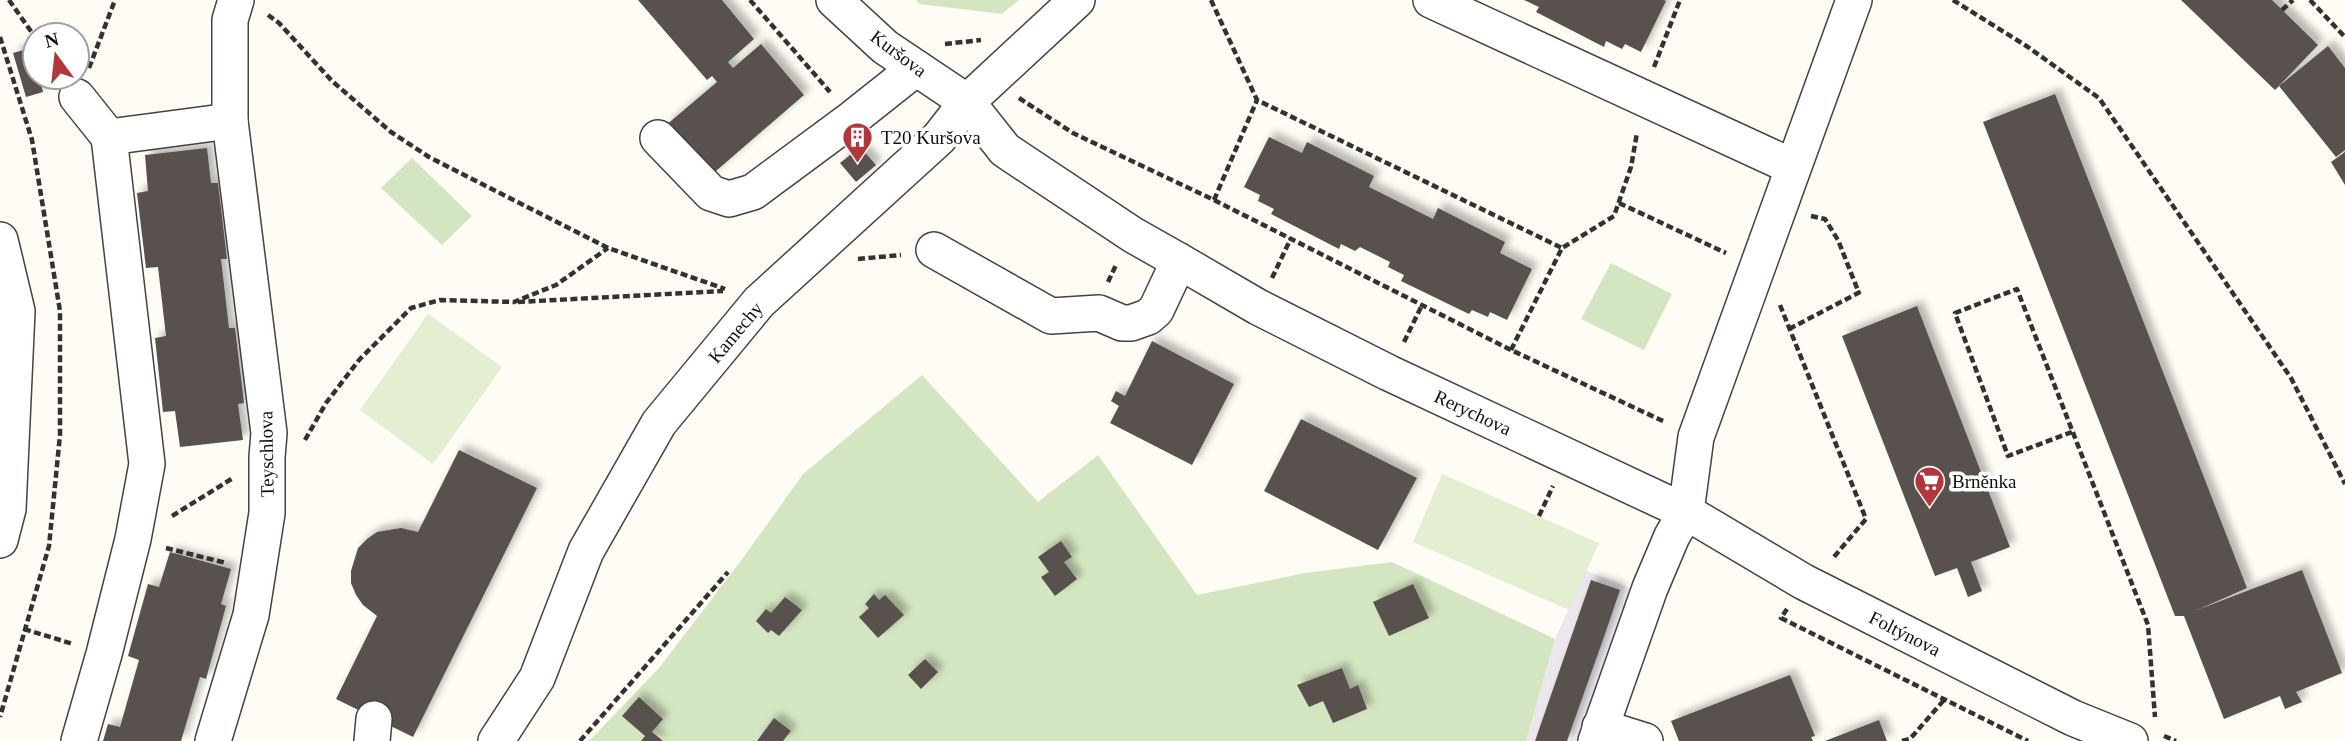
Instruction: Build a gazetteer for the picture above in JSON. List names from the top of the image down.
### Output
{
  "streets": {
    "street": [
      "Kuršova",
      "Kamechy",
      "Rerychova",
      "Teyschlova",
      "Foltýnova"
    ]
  },
  "crossings": [
    ["Kuršova", "Kamechy"],
    ["Kuršova", "Rerychova"],
    ["Kamechy", "Rerychova"],
    ["Rerychova", "Foltýnova"]
  ],
  "places": {
    "building": ["T20 Kuršova"],
    "supermarket": ["Brněnka"]
  },
  "north": "top"
}
